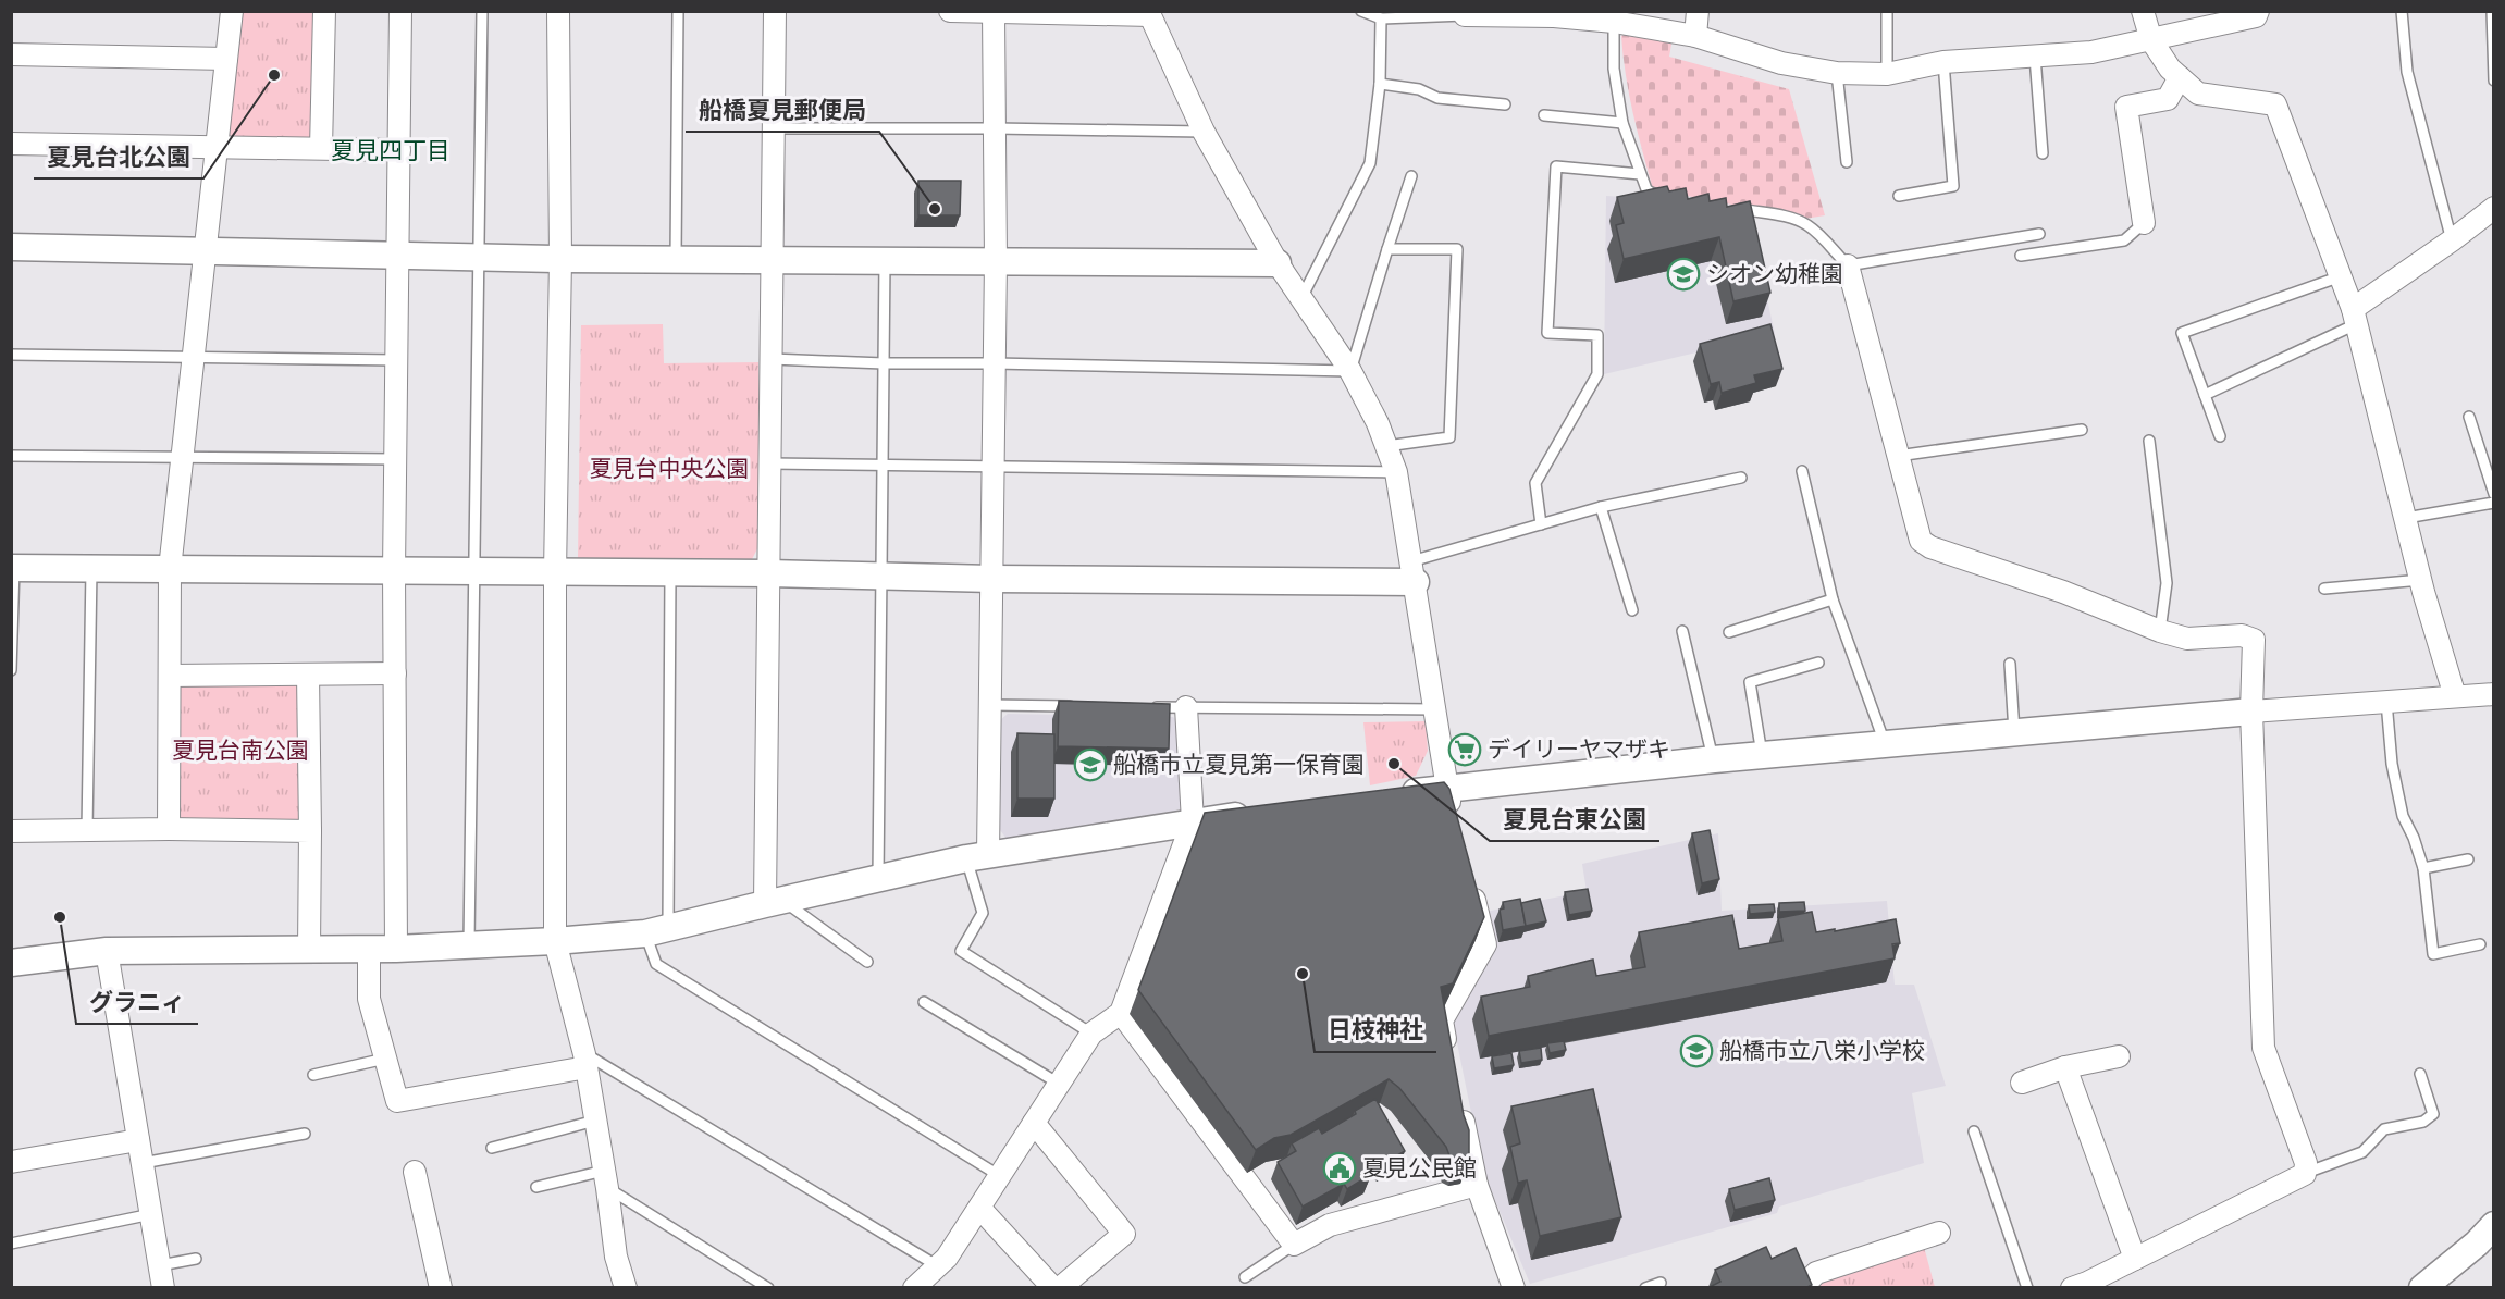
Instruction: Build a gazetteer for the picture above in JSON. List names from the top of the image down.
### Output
{
  "districts": ["夏見四丁目"],
  "parks": ["夏見台中央公園", "夏見台南公園"],
  "places": {
    "other": [
      "夏見台北公園",
      "船橋夏見郵便局",
      "夏見台東公園",
      "グラニィ",
      "日枝神社"
    ],
    "school or university": ["シオン幼稚園", "船橋市立夏見第一保育園", "船橋市立八栄小学校"],
    "supermarket": ["デイリーヤマザキ"],
    "public building": ["夏見公民館"]
  }
}
